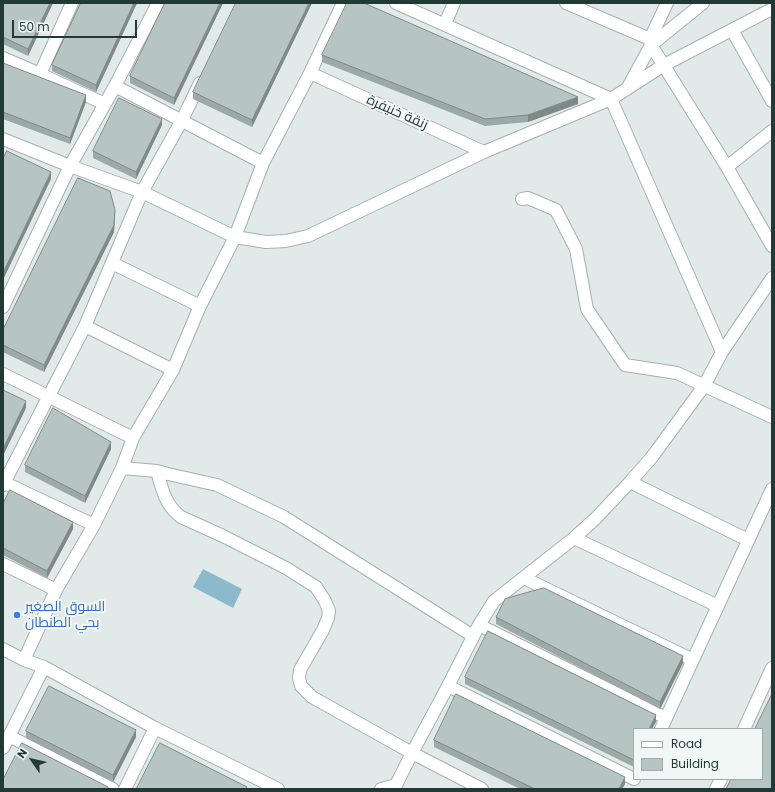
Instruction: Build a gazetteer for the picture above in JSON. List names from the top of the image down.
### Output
{
  "streets": {
    "street": ["زنقة خنيفرة"]
  },
  "places": ["السوق الصغير بحي الطنطان"],
  "legend": ["Road", "Building"],
  "scale_bar": "50 m",
  "north": "top left"
}
